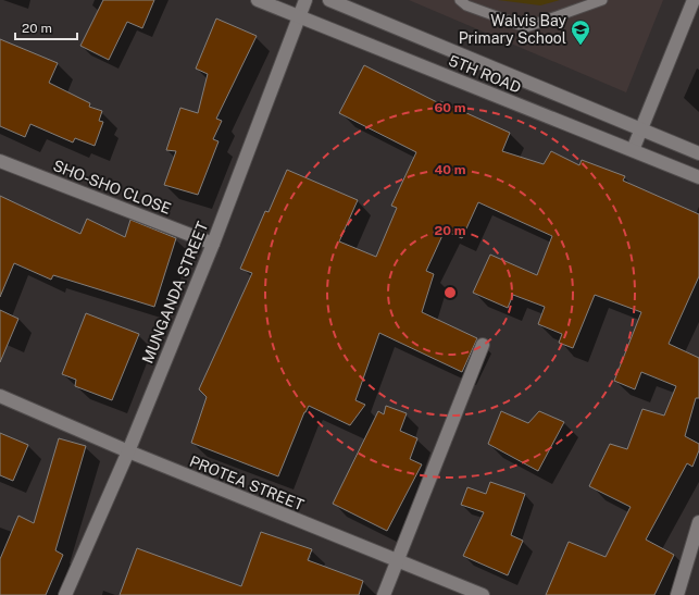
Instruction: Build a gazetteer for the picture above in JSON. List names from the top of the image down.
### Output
{
  "streets": {
    "street": [
      "5TH ROAD",
      "SHO-SHO CLOSE",
      "MUNGANDA STREET",
      "PROTEA STREET"
    ]
  },
  "crossings": [
    ["5TH ROAD", "MUNGANDA STREET"],
    ["SHO-SHO CLOSE", "MUNGANDA STREET"],
    ["MUNGANDA STREET", "PROTEA STREET"]
  ],
  "places": {
    "school or university": ["Walvis Bay Primary School"]
  },
  "scale_bar": "20 m",
  "rings": ["60 m", "40 m", "20 m"]
}
